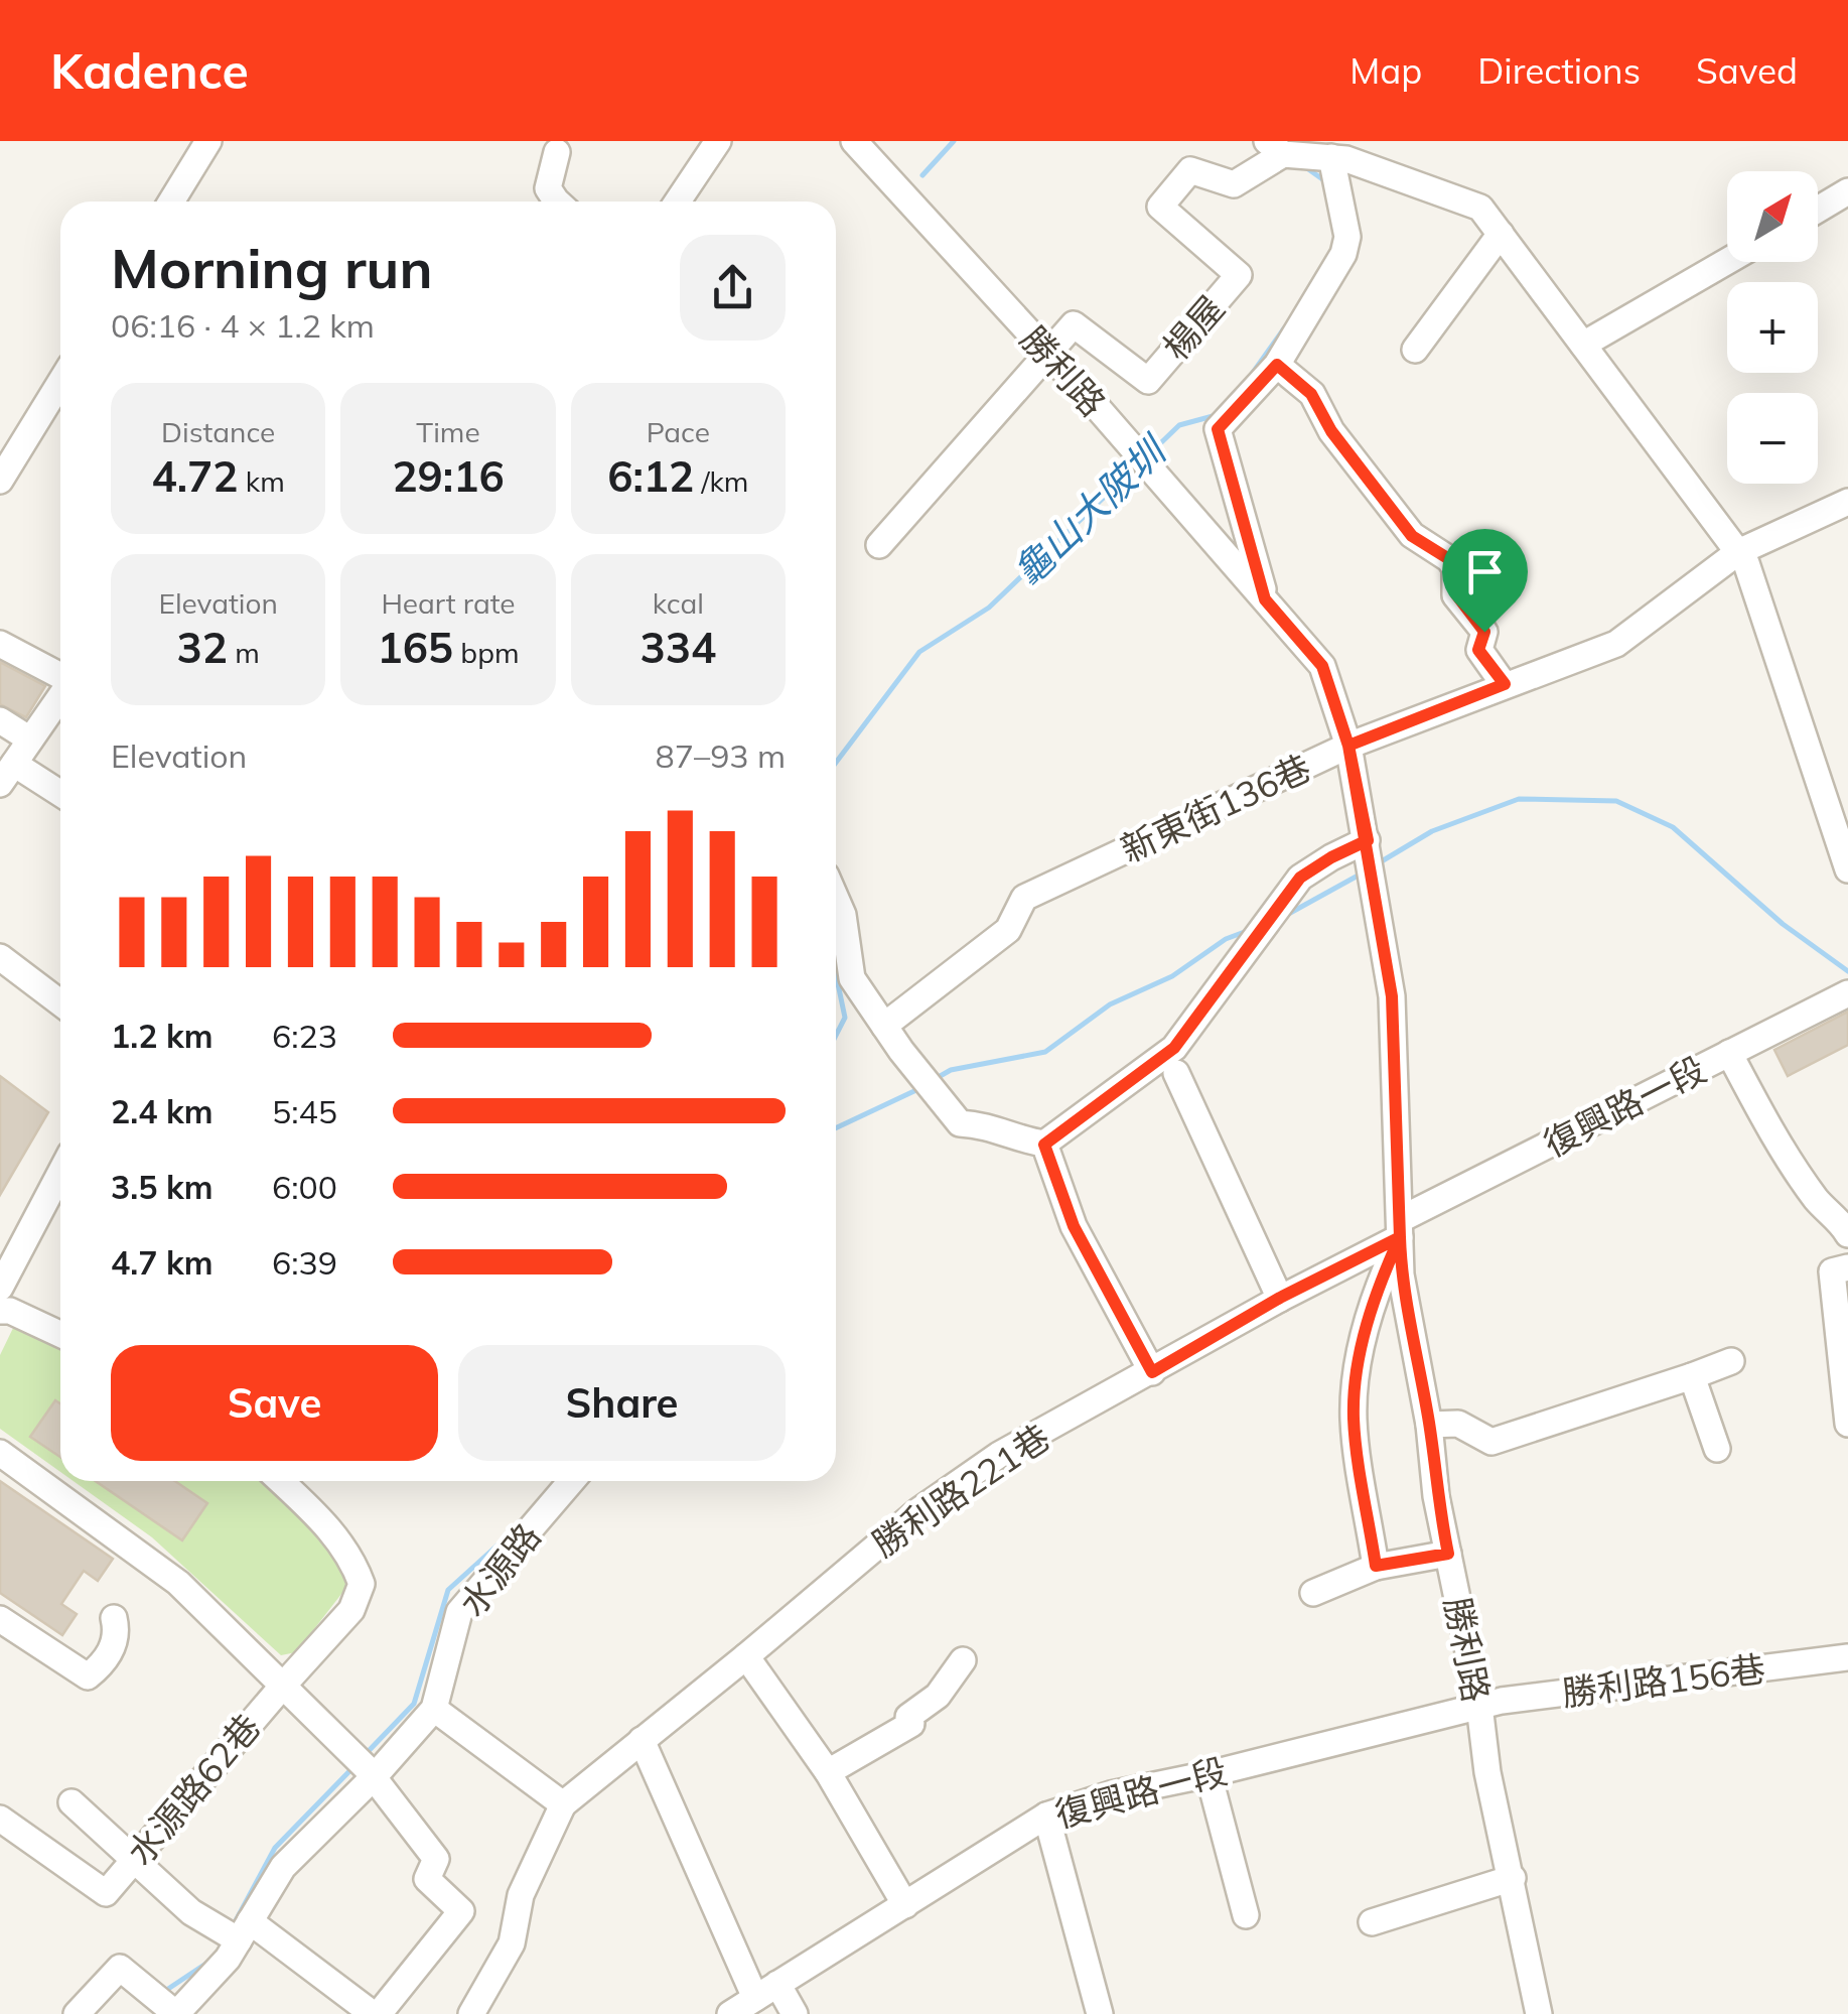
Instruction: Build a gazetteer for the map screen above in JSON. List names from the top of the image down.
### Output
{
  "streets": {
    "street": [
      "楊屋",
      "勝利路",
      "新東街136巷",
      "復興路一段",
      "勝利路221巷",
      "水源路",
      "勝利路156巷",
      "水源路62巷"
    ]
  },
  "crossings": [
    ["楊屋", "勝利路"],
    ["勝利路", "新東街136巷"],
    ["勝利路", "復興路一段"],
    ["勝利路", "勝利路221巷"],
    ["勝利路", "勝利路156巷"],
    ["復興路一段", "勝利路221巷"],
    ["復興路一段", "勝利路156巷"]
  ],
  "water": ["龜山大陂圳"],
  "north": "top right",
  "page": {
    "header": "Kadence",
    "nav": ["Map", "Directions", "Saved"],
    "map_buttons": ["+", "−"],
    "heading": ["Morning run", "06:16 · 4 × 1.2 km"],
    "stats": [
      ["Distance", "4.72 km"],
      ["Time", "29:16"],
      ["Pace", "6:12 /km"],
      ["Elevation", "32 m"],
      ["Heart rate", "165 bpm"],
      ["kcal", "334"]
    ],
    "chart": ["Elevation", "87–93 m"],
    "list": [
      {
        "name": "1.2 km",
        "note": "6:23"
      },
      {
        "name": "2.4 km",
        "note": "5:45"
      },
      {
        "name": "3.5 km",
        "note": "6:00"
      },
      {
        "name": "4.7 km",
        "note": "6:39"
      }
    ],
    "buttons": ["Save", "Share"]
  }
}
